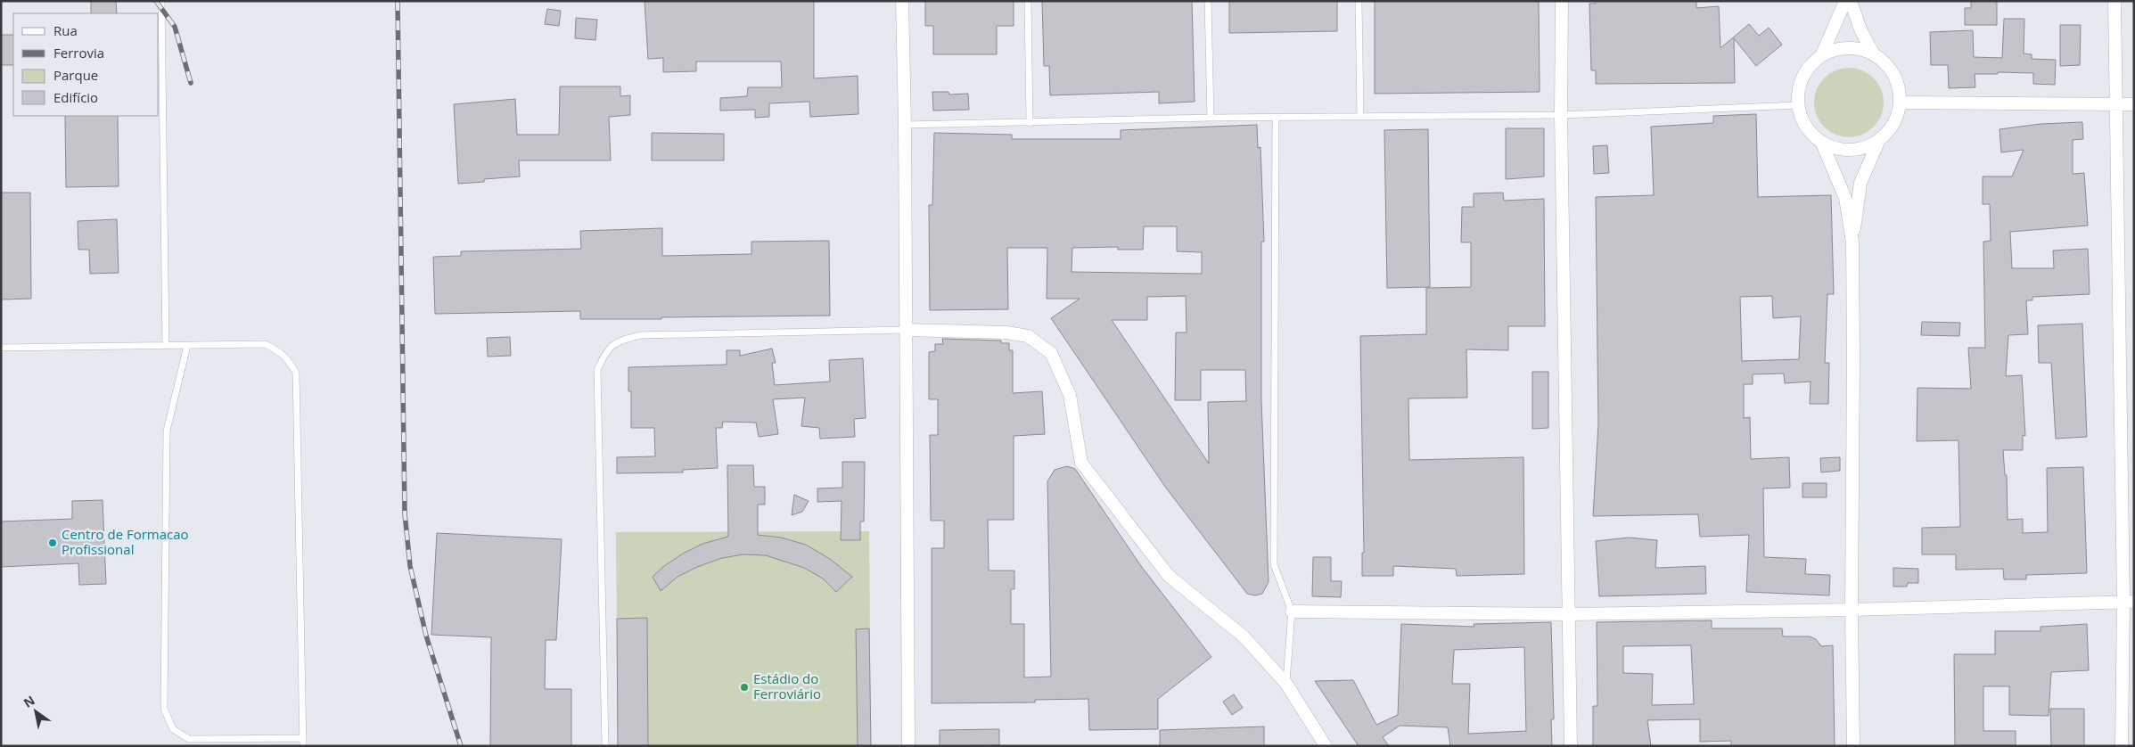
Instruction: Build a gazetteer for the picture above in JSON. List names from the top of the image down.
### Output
{
  "places": ["Centro de Formacao Profissional", "Estádio do Ferroviário"],
  "legend": [
    "Rua",
    "Ferrovia",
    "Parque",
    "Edifício"
  ],
  "north": "top left"
}
